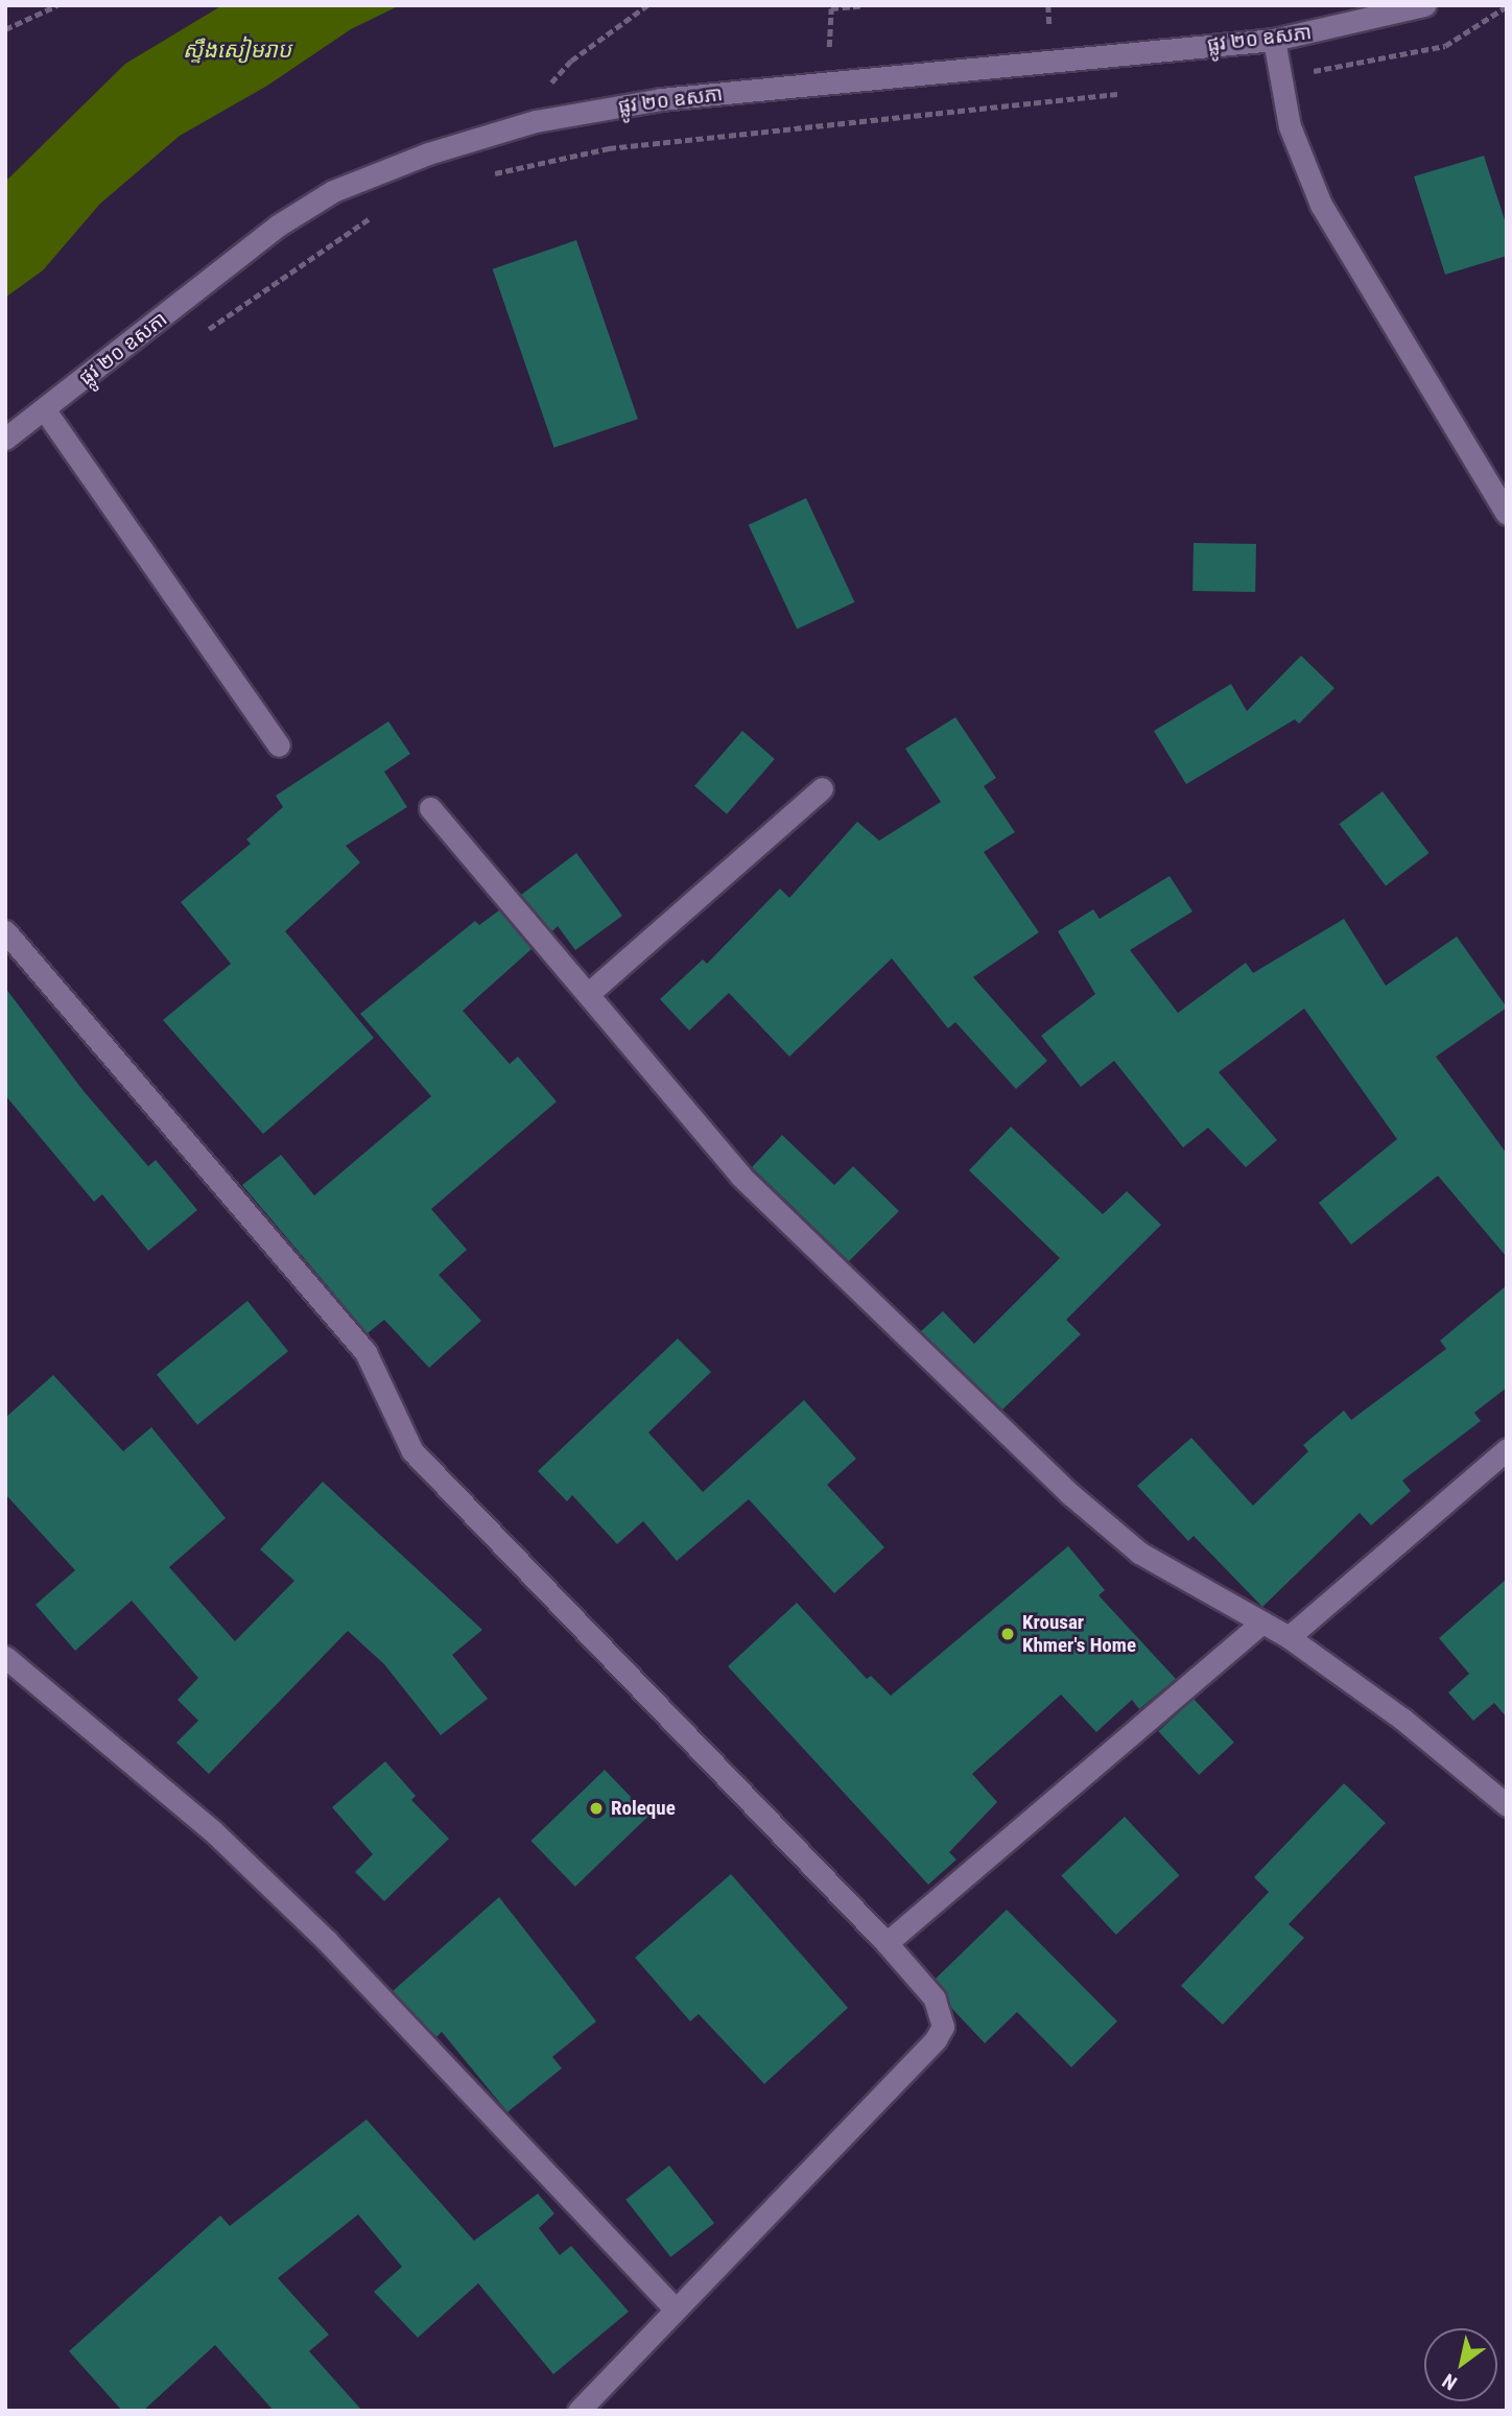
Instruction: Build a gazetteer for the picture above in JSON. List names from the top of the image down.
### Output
{
  "streets": {
    "street": ["ផ្លូវ ២០ ឧសភា"]
  },
  "water": ["ស្ទឹងសៀមរាប"],
  "places": ["Krousar Khmer's Home", "Roleque"],
  "north": "bottom left"
}
